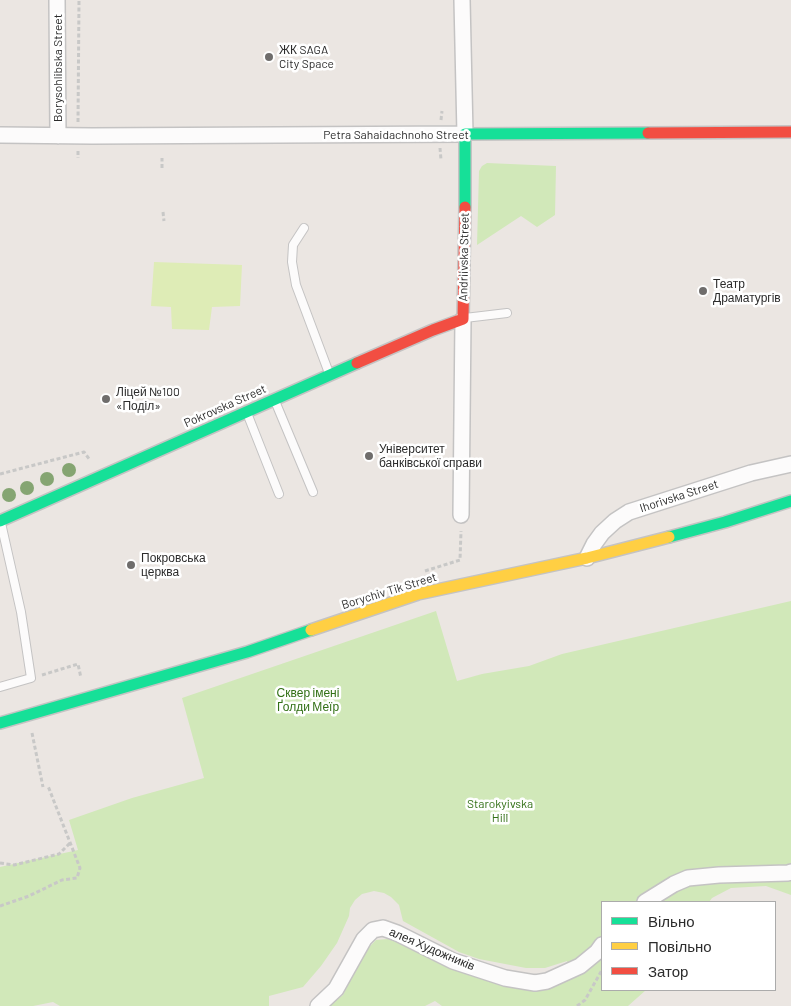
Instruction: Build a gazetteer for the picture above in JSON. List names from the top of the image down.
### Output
{
  "streets": {
    "street": [
      "Borysohlibska Street",
      "Petra Sahaidachnoho Street",
      "Andriivska Street",
      "Pokrovska Street",
      "Ihorivska Street",
      "Borychiv Tik Street",
      "алея Художників"
    ]
  },
  "crossings": [
    ["Borysohlibska Street", "Petra Sahaidachnoho Street"],
    ["Petra Sahaidachnoho Street", "Andriivska Street"],
    ["Andriivska Street", "Pokrovska Street"],
    ["Ihorivska Street", "Borychiv Tik Street"]
  ],
  "parks": ["Сквер імені Ґолди Меїр", "Starokyivska Hill"],
  "places": [
    "ЖК SAGA City Space",
    "Театр Драматургів",
    "Ліцей №100 «Поділ»",
    "Університет банківської справи",
    "Покровська церква"
  ],
  "legend": ["Вільно", "Повільно", "Затор"]
}
